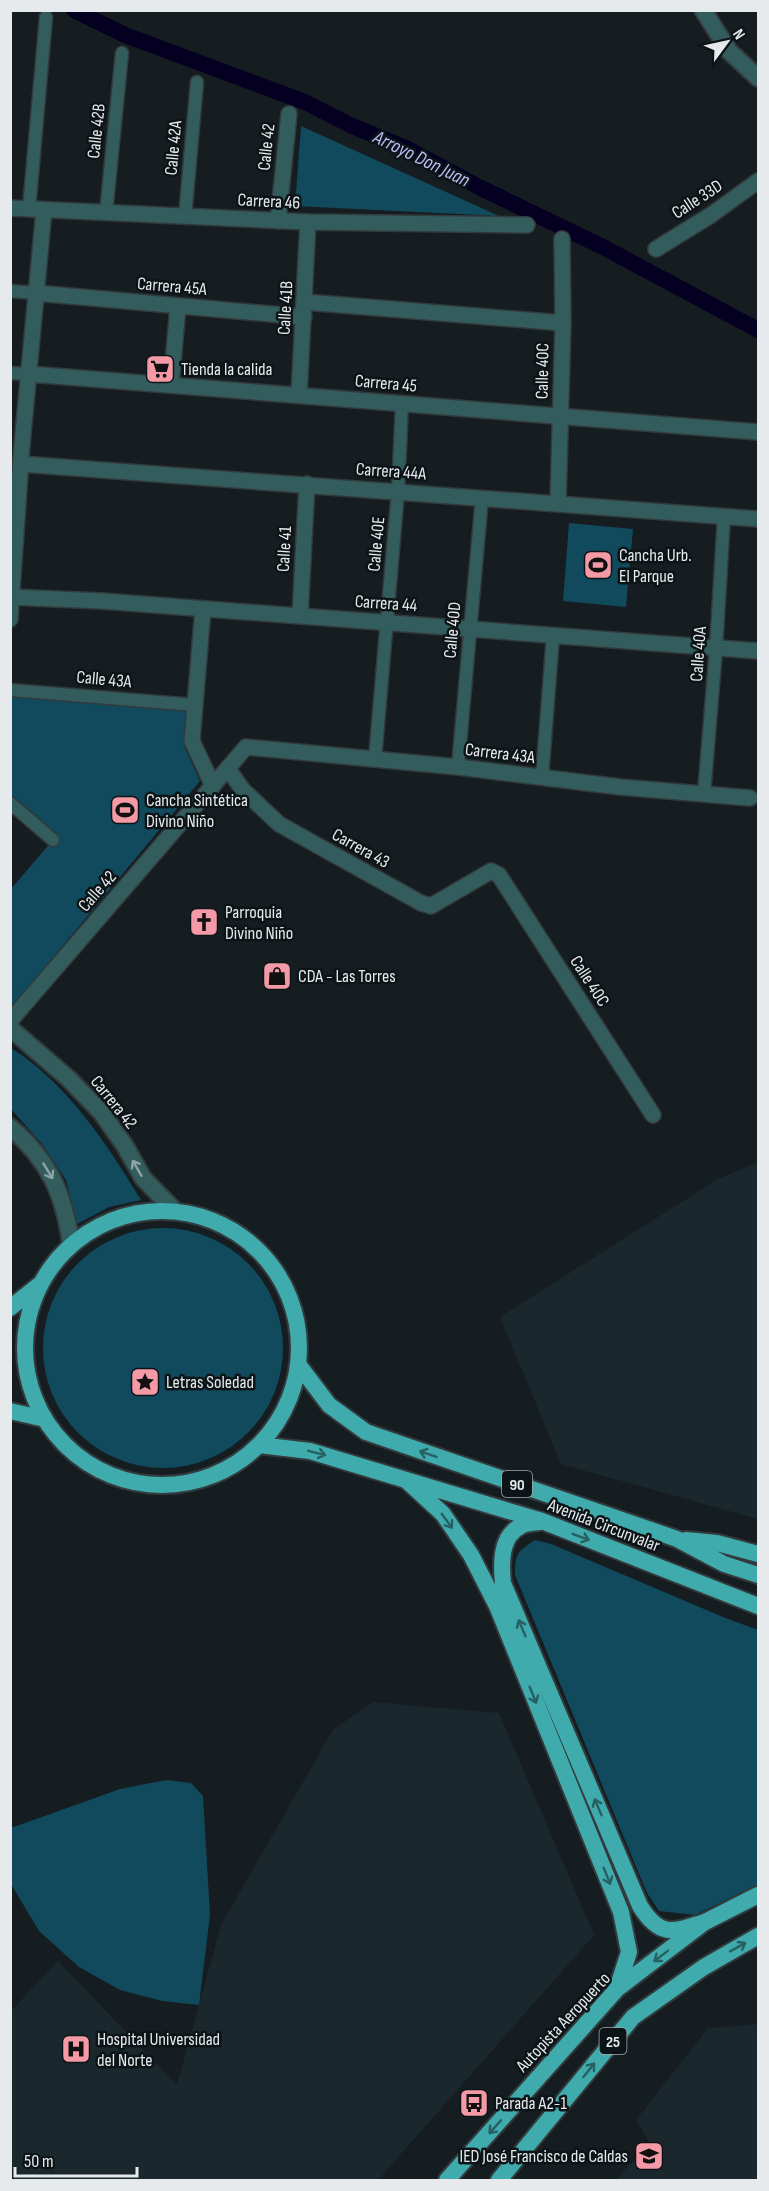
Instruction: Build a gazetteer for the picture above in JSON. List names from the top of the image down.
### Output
{
  "streets": {
    "highway": [
      "90",
      "Avenida Circunvalar",
      "Autopista Aeropuerto",
      "25"
    ],
    "street": [
      "Calle 42B",
      "Calle 42",
      "Calle 42A",
      "Calle 33D",
      "Carrera 46",
      "Carrera 45A",
      "Calle 41B",
      "Calle 40C",
      "Carrera 45",
      "Carrera 44A",
      "Calle 40E",
      "Calle 41",
      "Carrera 44",
      "Calle 40D",
      "Calle 40A",
      "Calle 43A",
      "Carrera 43A",
      "Carrera 43",
      "Carrera 42"
    ]
  },
  "crossings": [
    ["Calle 42B", "Carrera 46"],
    ["Calle 42", "Carrera 46"],
    ["Calle 42", "Carrera 43A"],
    ["Calle 42", "Carrera 43"],
    ["Calle 42A", "Carrera 46"],
    ["Carrera 46", "Calle 41B"],
    ["Carrera 45A", "Calle 41B"],
    ["Carrera 45A", "Calle 40C"],
    ["Calle 41B", "Carrera 45"],
    ["Calle 40C", "Carrera 45"],
    ["Calle 40C", "Carrera 44A"],
    ["Calle 40C", "Carrera 43"],
    ["Carrera 45", "Calle 40E"],
    ["Carrera 44A", "Calle 40E"],
    ["Carrera 44A", "Calle 41"],
    ["Carrera 44A", "Calle 40D"],
    ["Carrera 44A", "Calle 40A"],
    ["Calle 40E", "Carrera 44"],
    ["Calle 40E", "Carrera 43A"],
    ["Calle 41", "Carrera 44"],
    ["Carrera 44", "Calle 40D"],
    ["Carrera 44", "Calle 40A"],
    ["Calle 40D", "Carrera 43A"],
    ["Calle 40A", "Carrera 43A"]
  ],
  "water": ["Arroyo Don Juan"],
  "places": {
    "supermarket": ["Tienda la calida"],
    "sports": ["Cancha Urb. El Parque", "Cancha Sintética Divino Niño"],
    "church": ["Parroquia Divino Niño"],
    "shop": ["CDA - Las Torres"],
    "place": ["Letras Soledad"],
    "hospital": ["Hospital Universidad del Norte"],
    "bus stop": ["Parada A2-1"],
    "school or university": ["IED José Francisco de Caldas"]
  },
  "scale_bar": "50 m",
  "north": "top right"
}
